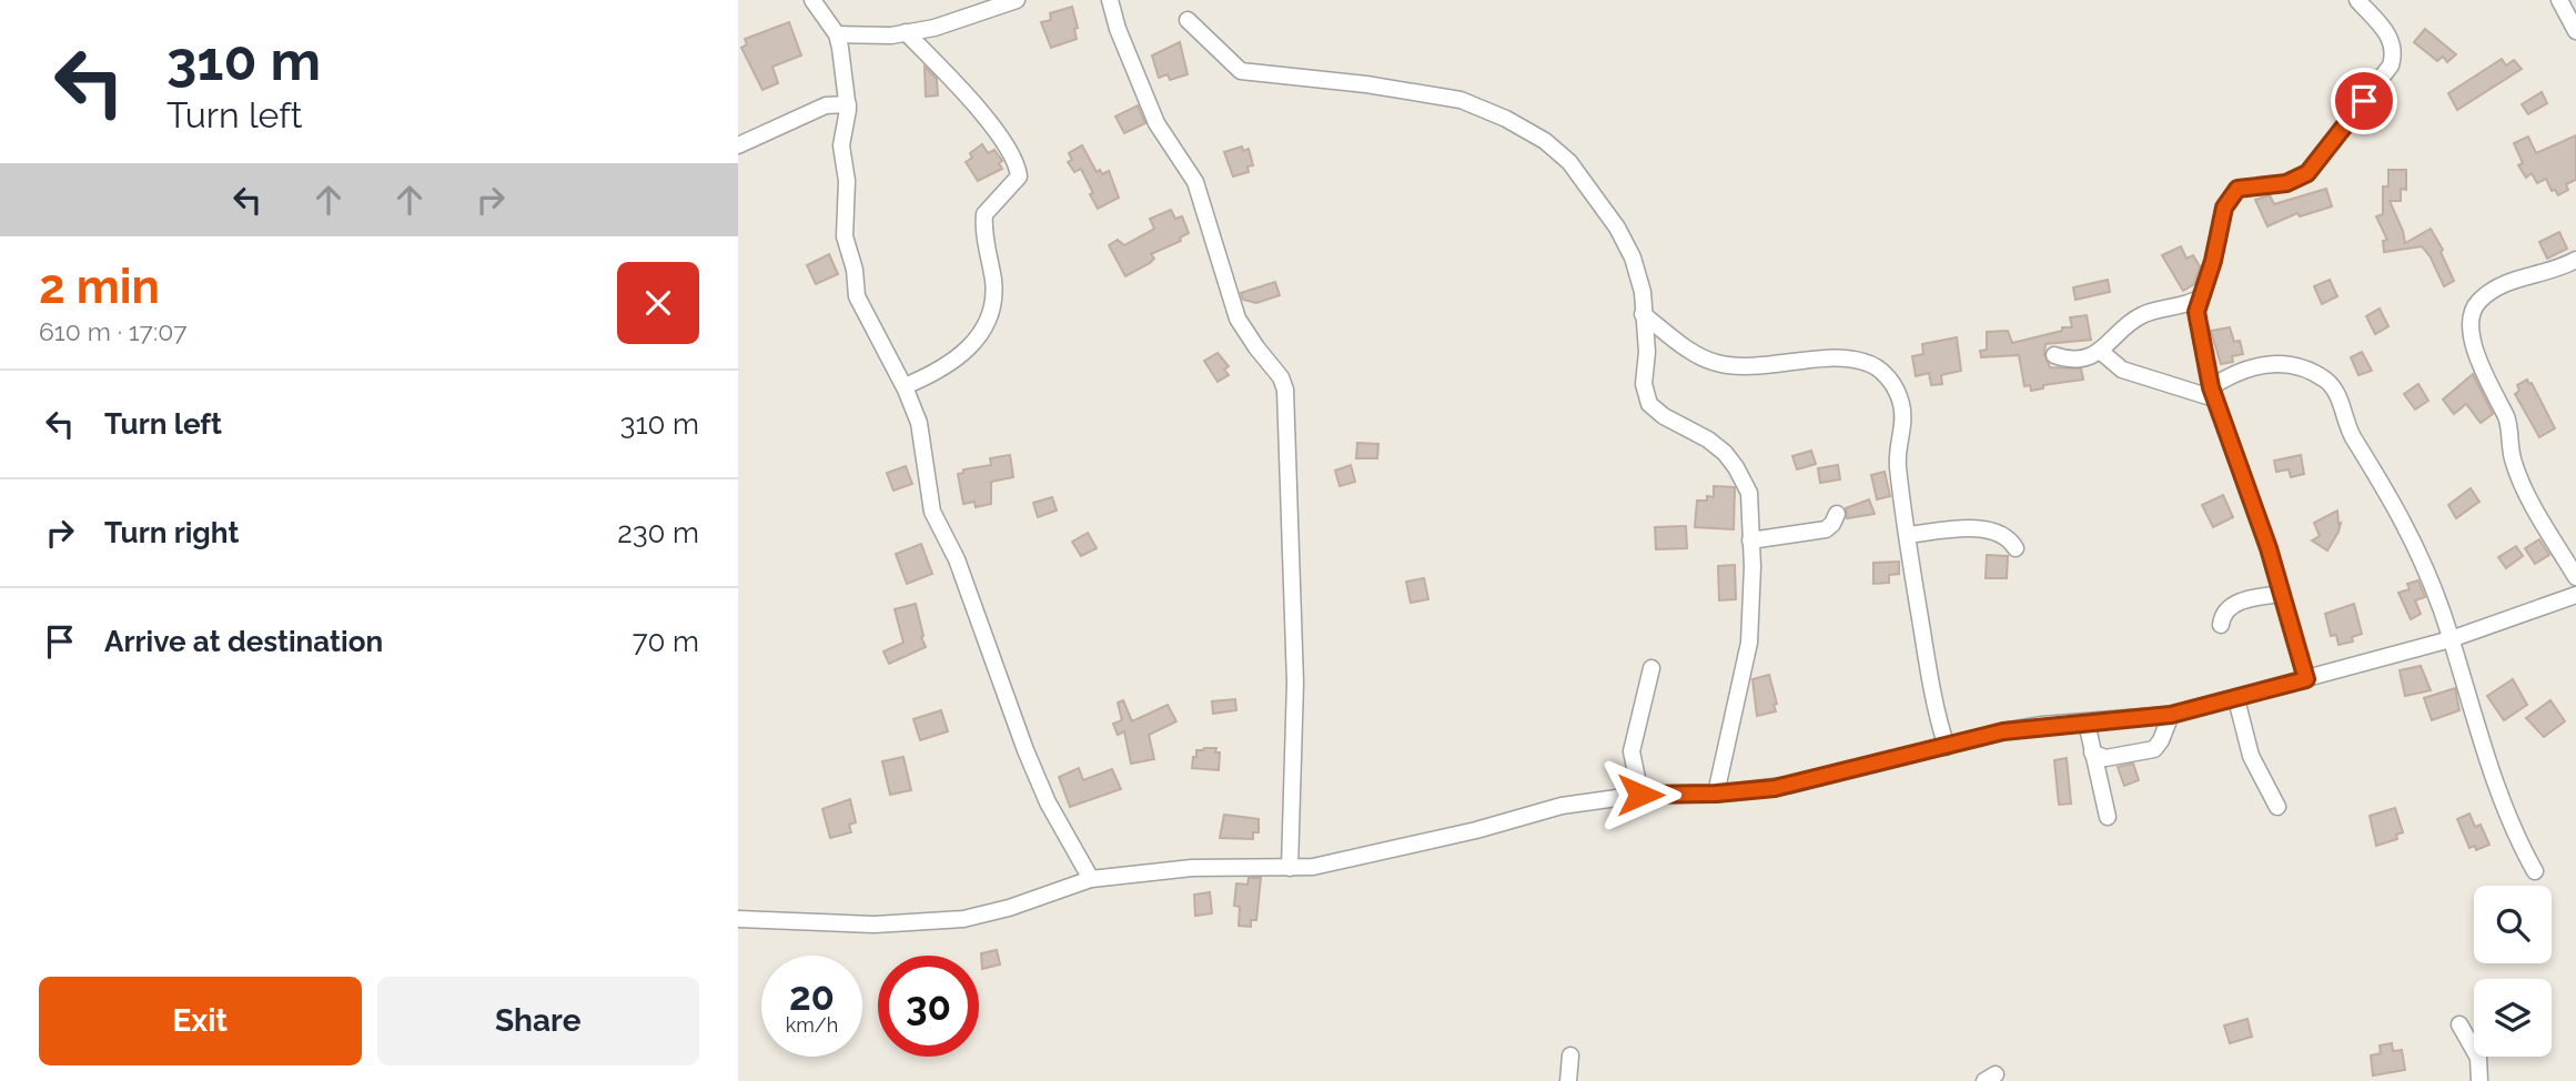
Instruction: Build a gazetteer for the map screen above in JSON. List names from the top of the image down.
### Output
{
  "page": {
    "turn": ["310 m", "Turn left"],
    "heading": ["2 min", "610 m · 17:07"],
    "list": [
      {
        "name": "Turn left",
        "value": "310 m"
      },
      {
        "name": "Turn right",
        "value": "230 m"
      },
      {
        "name": "Arrive at destination",
        "value": "70 m"
      }
    ],
    "speed": "20 km/h",
    "limit": "30",
    "buttons": ["Exit", "Share"]
  }
}
